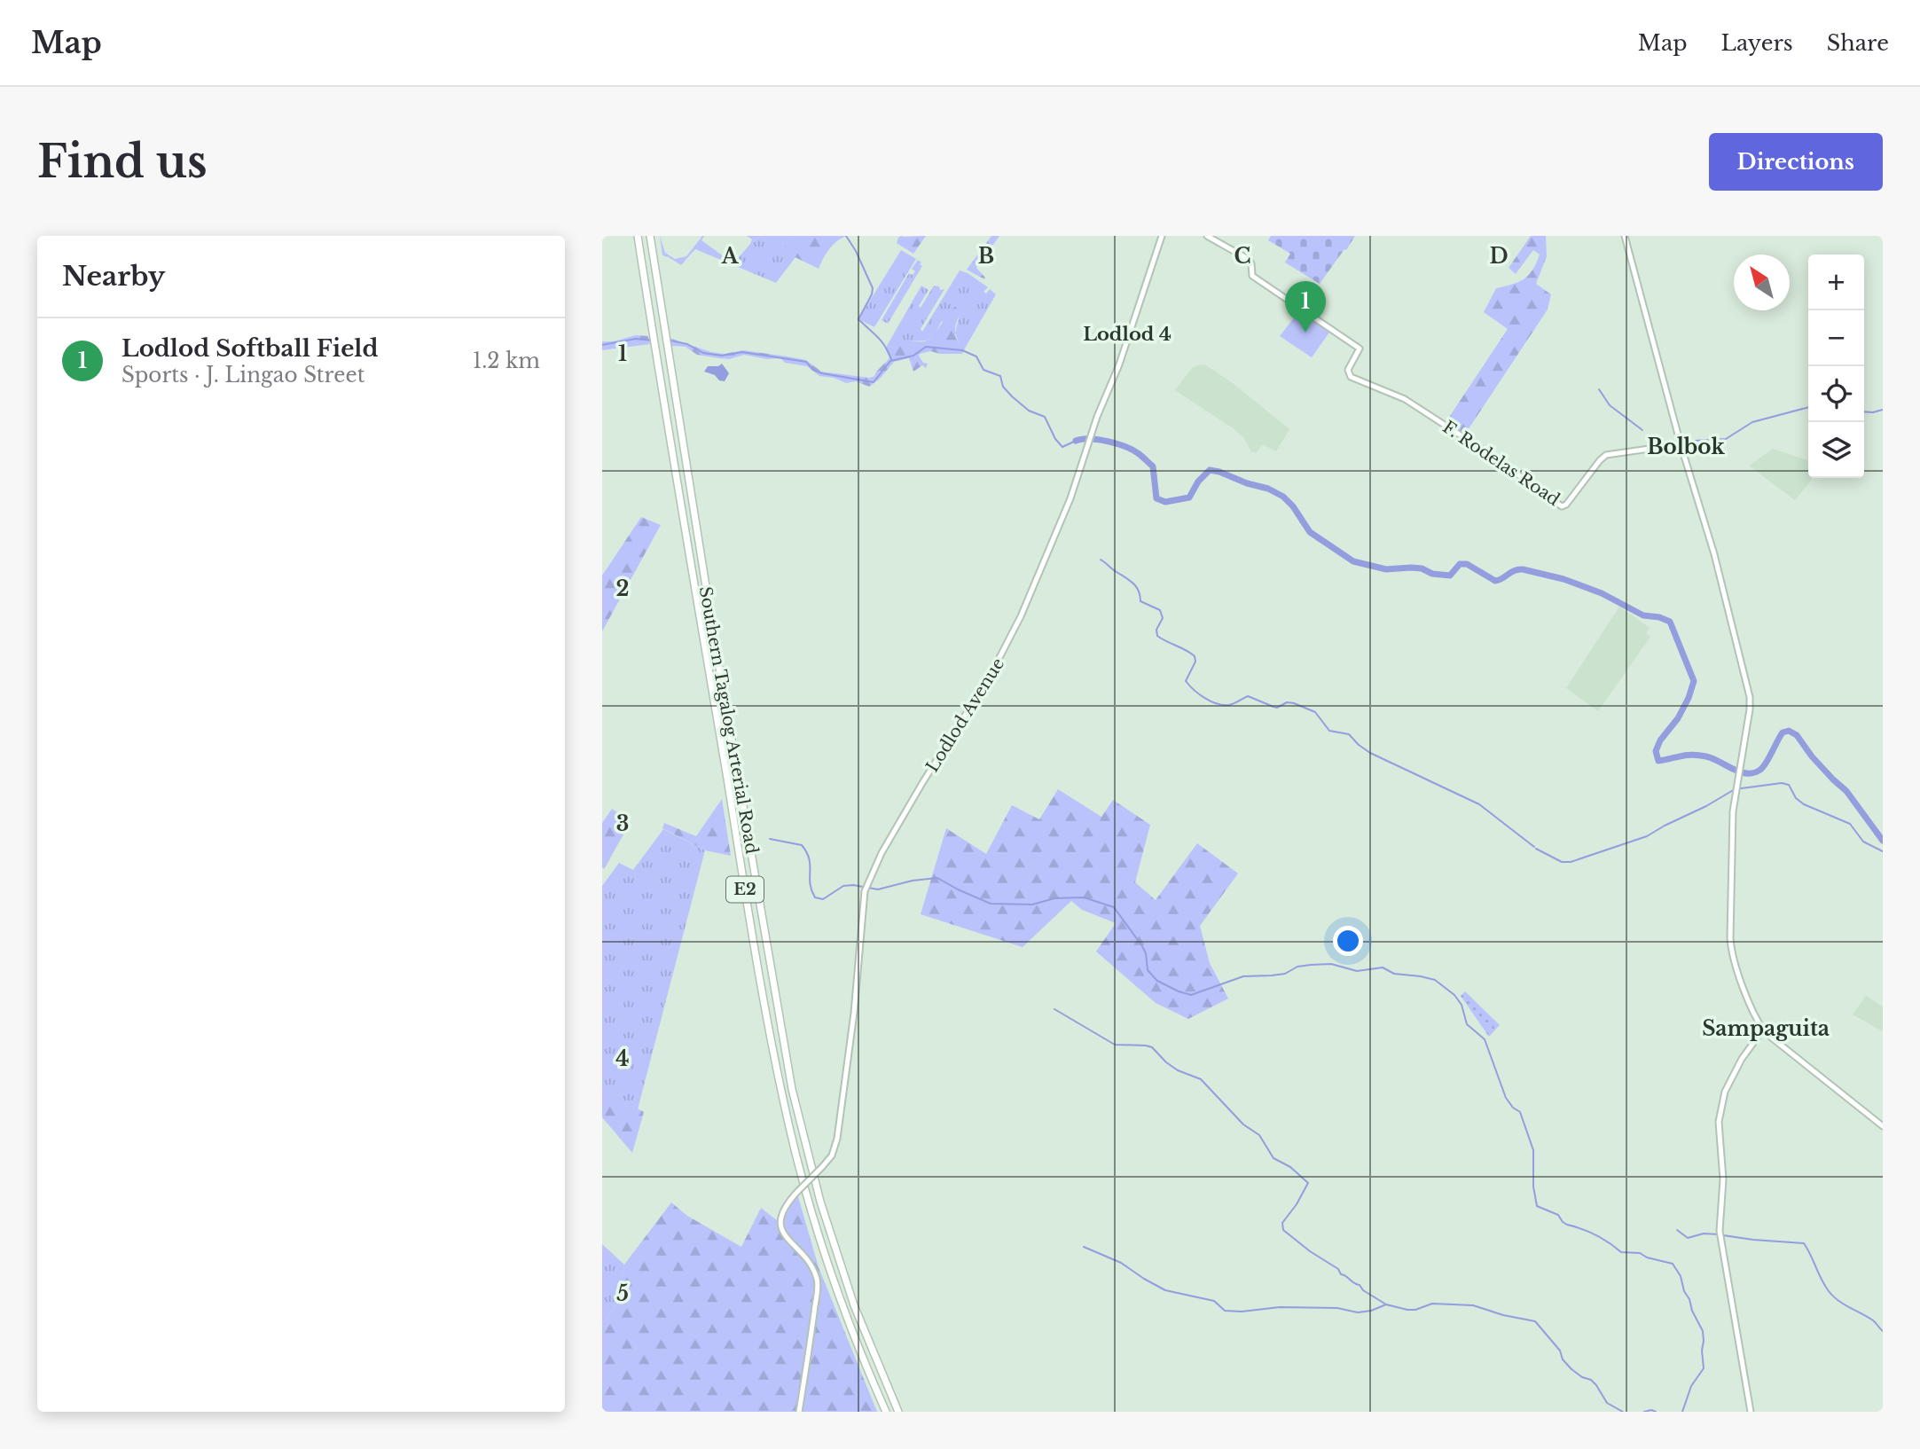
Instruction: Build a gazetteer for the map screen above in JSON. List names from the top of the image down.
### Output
{
  "streets": {
    "highway": ["Southern Tagalog Arterial Road", "E2"],
    "main road": ["F. Rodelas Road", "Lodlod Avenue"]
  },
  "districts": ["Lodlod 4", "Bolbok", "Sampaguita"],
  "north": "top left",
  "page": {
    "header": "Map",
    "nav": ["Map", "Layers", "Share"],
    "buttons": "Directions",
    "title": "Find us",
    "heading": "Nearby",
    "map_buttons": ["+", "−"],
    "pins": "1",
    "list": [
      {
        "mark": "1",
        "name": "Lodlod Softball Field",
        "note": "Sports · J. Lingao Street",
        "value": "1.2 km"
      }
    ]
  },
  "grid": {
    "columns": [
      "A",
      "B",
      "C",
      "D"
    ],
    "rows": [
      "1",
      "2",
      "3",
      "4",
      "5"
    ]
  }
}
